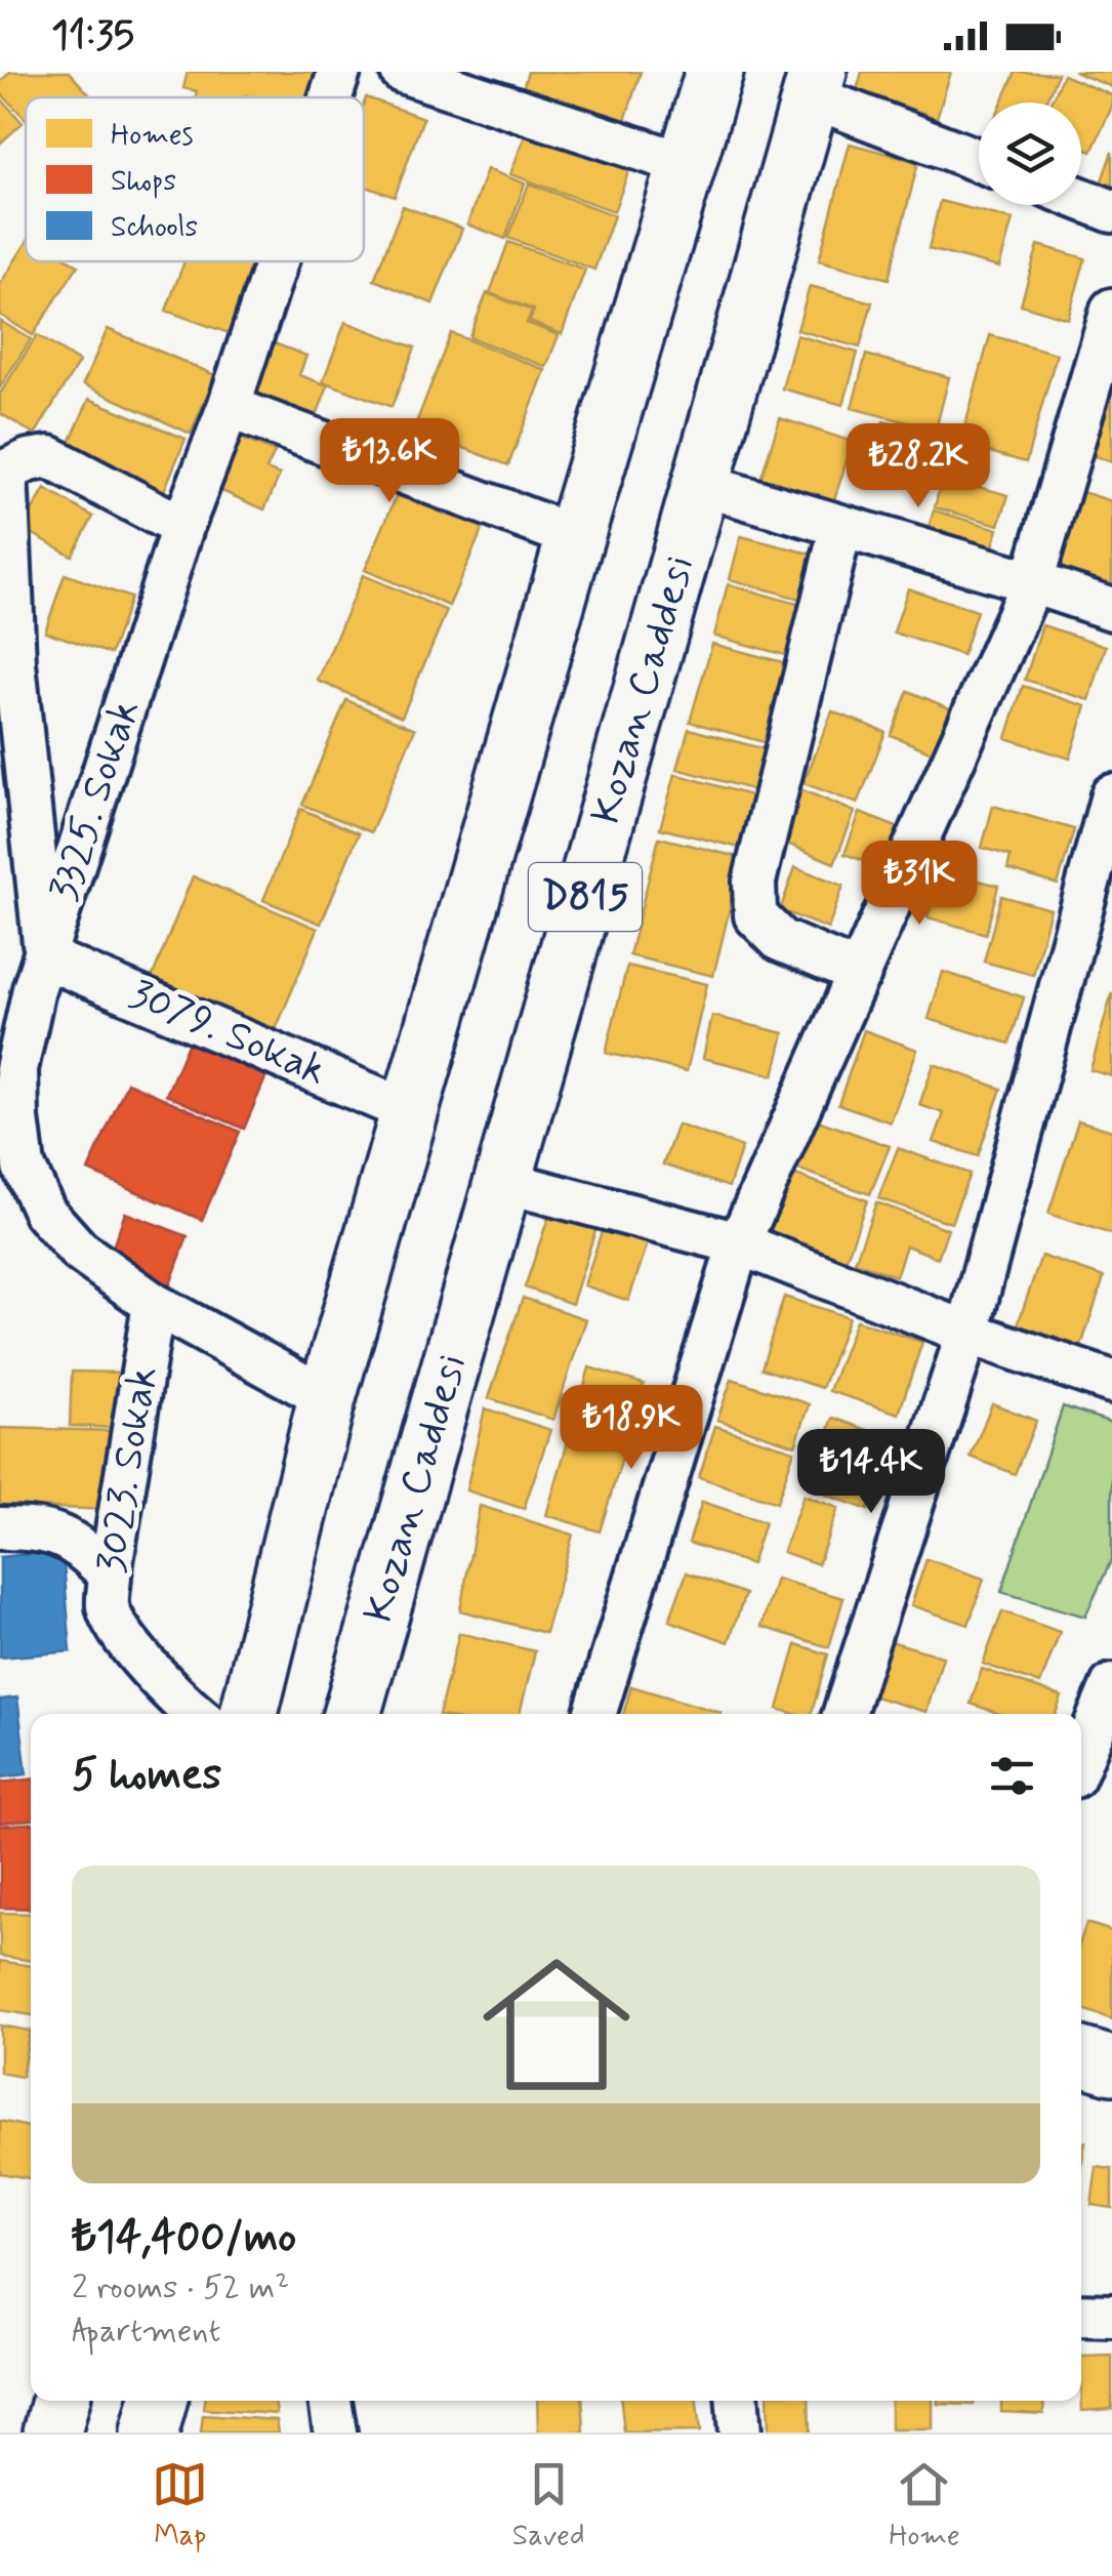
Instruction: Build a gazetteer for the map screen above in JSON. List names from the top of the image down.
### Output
{
  "streets": {
    "main road": ["Kozan Caddesi", "D815"],
    "street": ["3325. Sokak", "3079. Sokak", "3023. Sokak"]
  },
  "crossings": [
    ["3325. Sokak", "D815"],
    ["3325. Sokak", "3079. Sokak"],
    ["3325. Sokak", "3023. Sokak"],
    ["D815", "3079. Sokak"]
  ],
  "legend": ["Homes", "Shops", "Schools"],
  "page": {
    "status": "11:35",
    "price": [
      "₺13.6K",
      "₺28.2K",
      "₺31K",
      "₺18.9K",
      "₺14.4K"
    ],
    "heading": "5 homes",
    "list": [
      {
        "name": "₺14,400/mo",
        "note": "2 rooms · 52 m² · Apartment"
      }
    ],
    "tabs": ["Map", "Saved", "Home"]
  }
}
